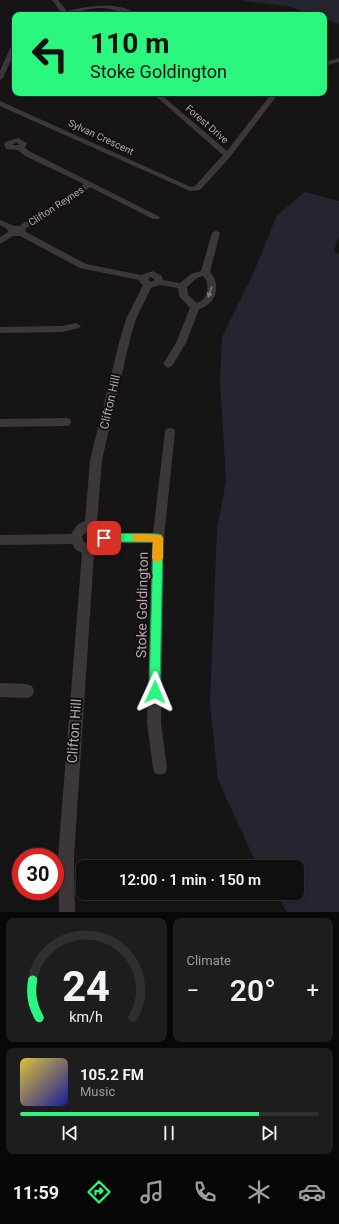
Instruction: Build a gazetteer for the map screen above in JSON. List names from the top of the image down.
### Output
{
  "streets": {
    "street": [
      "Forest Drive",
      "Sylvan Crescent",
      "Clifton Reynes",
      "Clifton Hill",
      "Stoke Goldington"
    ]
  },
  "crossings": [
    ["Forest Drive", "Sylvan Crescent"],
    ["Clifton Reynes", "Clifton Hill"],
    ["Clifton Hill", "Stoke Goldington"]
  ],
  "page": {
    "turn": ["110 m", "Stoke Goldington"],
    "limit": "30",
    "trip": "12:00 · 1 min · 150 m",
    "tile": "Climate",
    "heat": ["−", "20°", "+"],
    "song": ["105.2 FM", "Music"],
    "tabs": "11:59",
    "gauge": ["24", "km/h"]
  }
}
